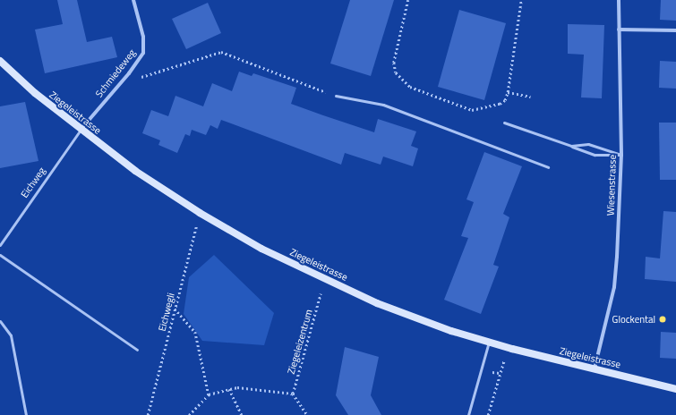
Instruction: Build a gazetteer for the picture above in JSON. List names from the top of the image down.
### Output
{
  "streets": {
    "street": ["Schmiedeweg", "Ziegeleistrasse", "Wiesenstrasse"],
    "lane": ["Eichweg"],
    "path": ["Eichwegli", "Ziegeleizentrum"]
  },
  "crossings": [
    ["Schmiedeweg", "Ziegeleistrasse"],
    ["Schmiedeweg", "Eichweg"],
    ["Ziegeleistrasse", "Eichweg"],
    ["Ziegeleistrasse", "Wiesenstrasse"],
    ["Ziegeleistrasse", "Eichwegli"]
  ],
  "places": ["Glockental"]
}
